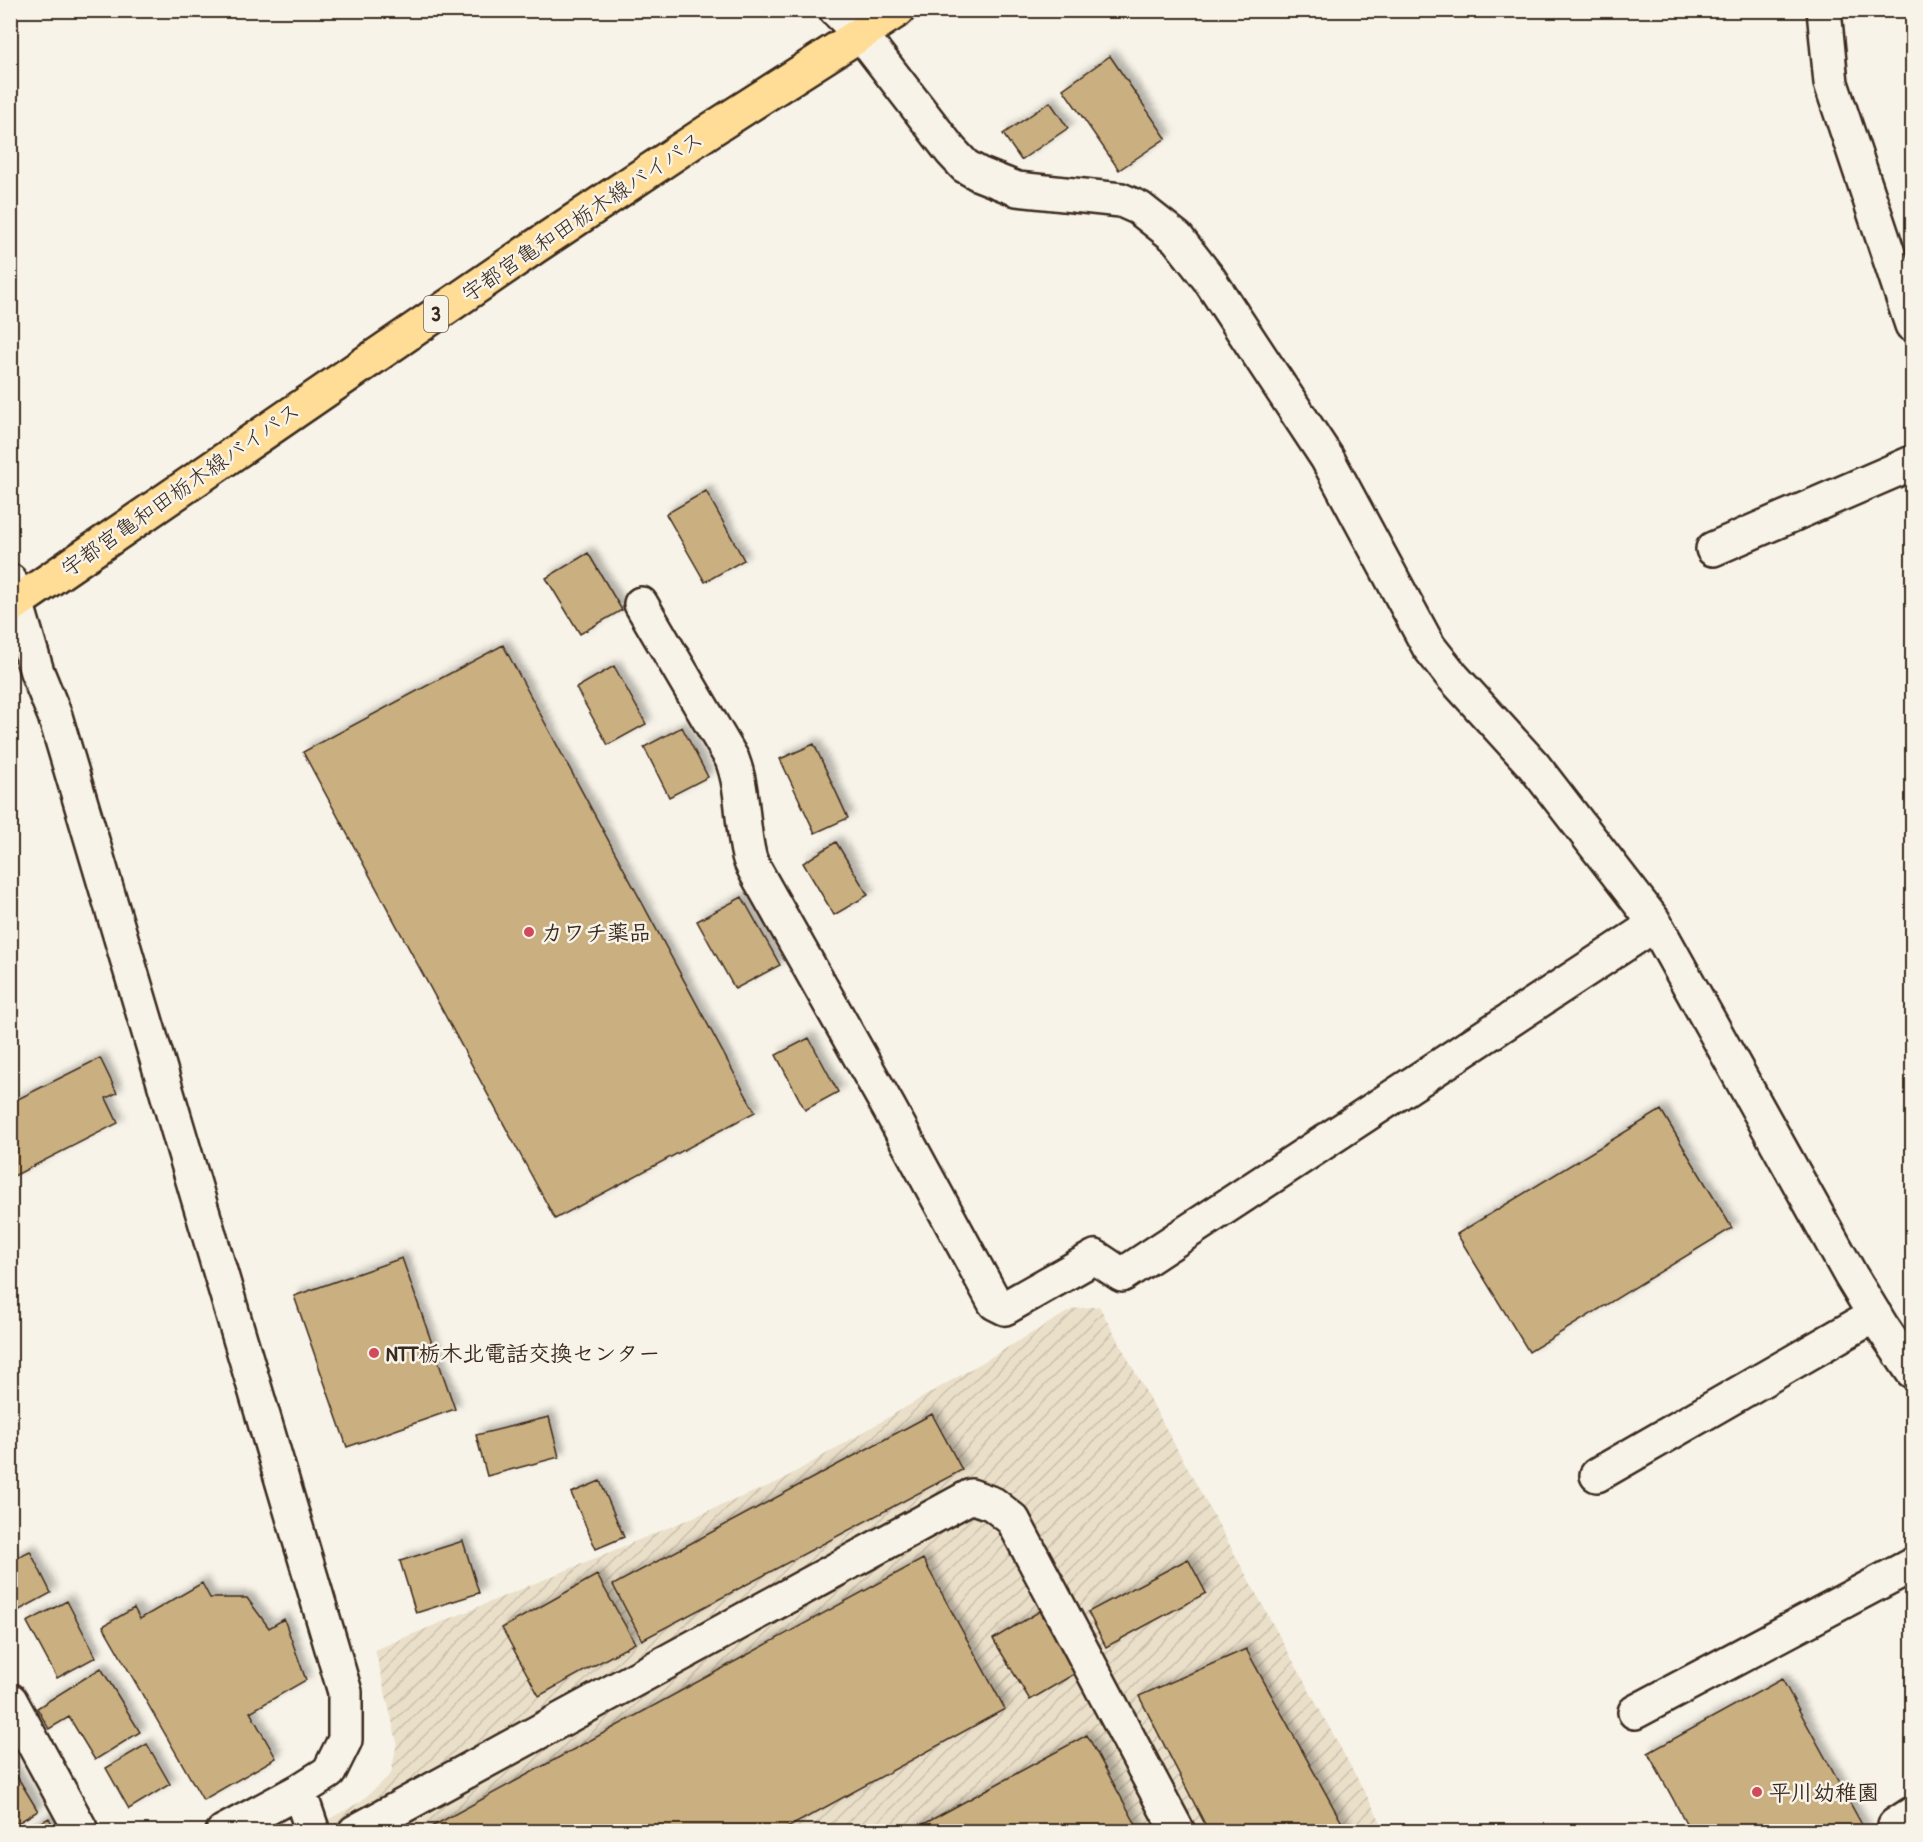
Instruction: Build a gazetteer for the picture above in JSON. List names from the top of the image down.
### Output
{
  "streets": {
    "main road": ["宇都宮亀和田栃木線バイパス", "3"]
  },
  "places": ["カワチ薬品", "NTT栃木北電話交換センター", "平川幼稚園"]
}
